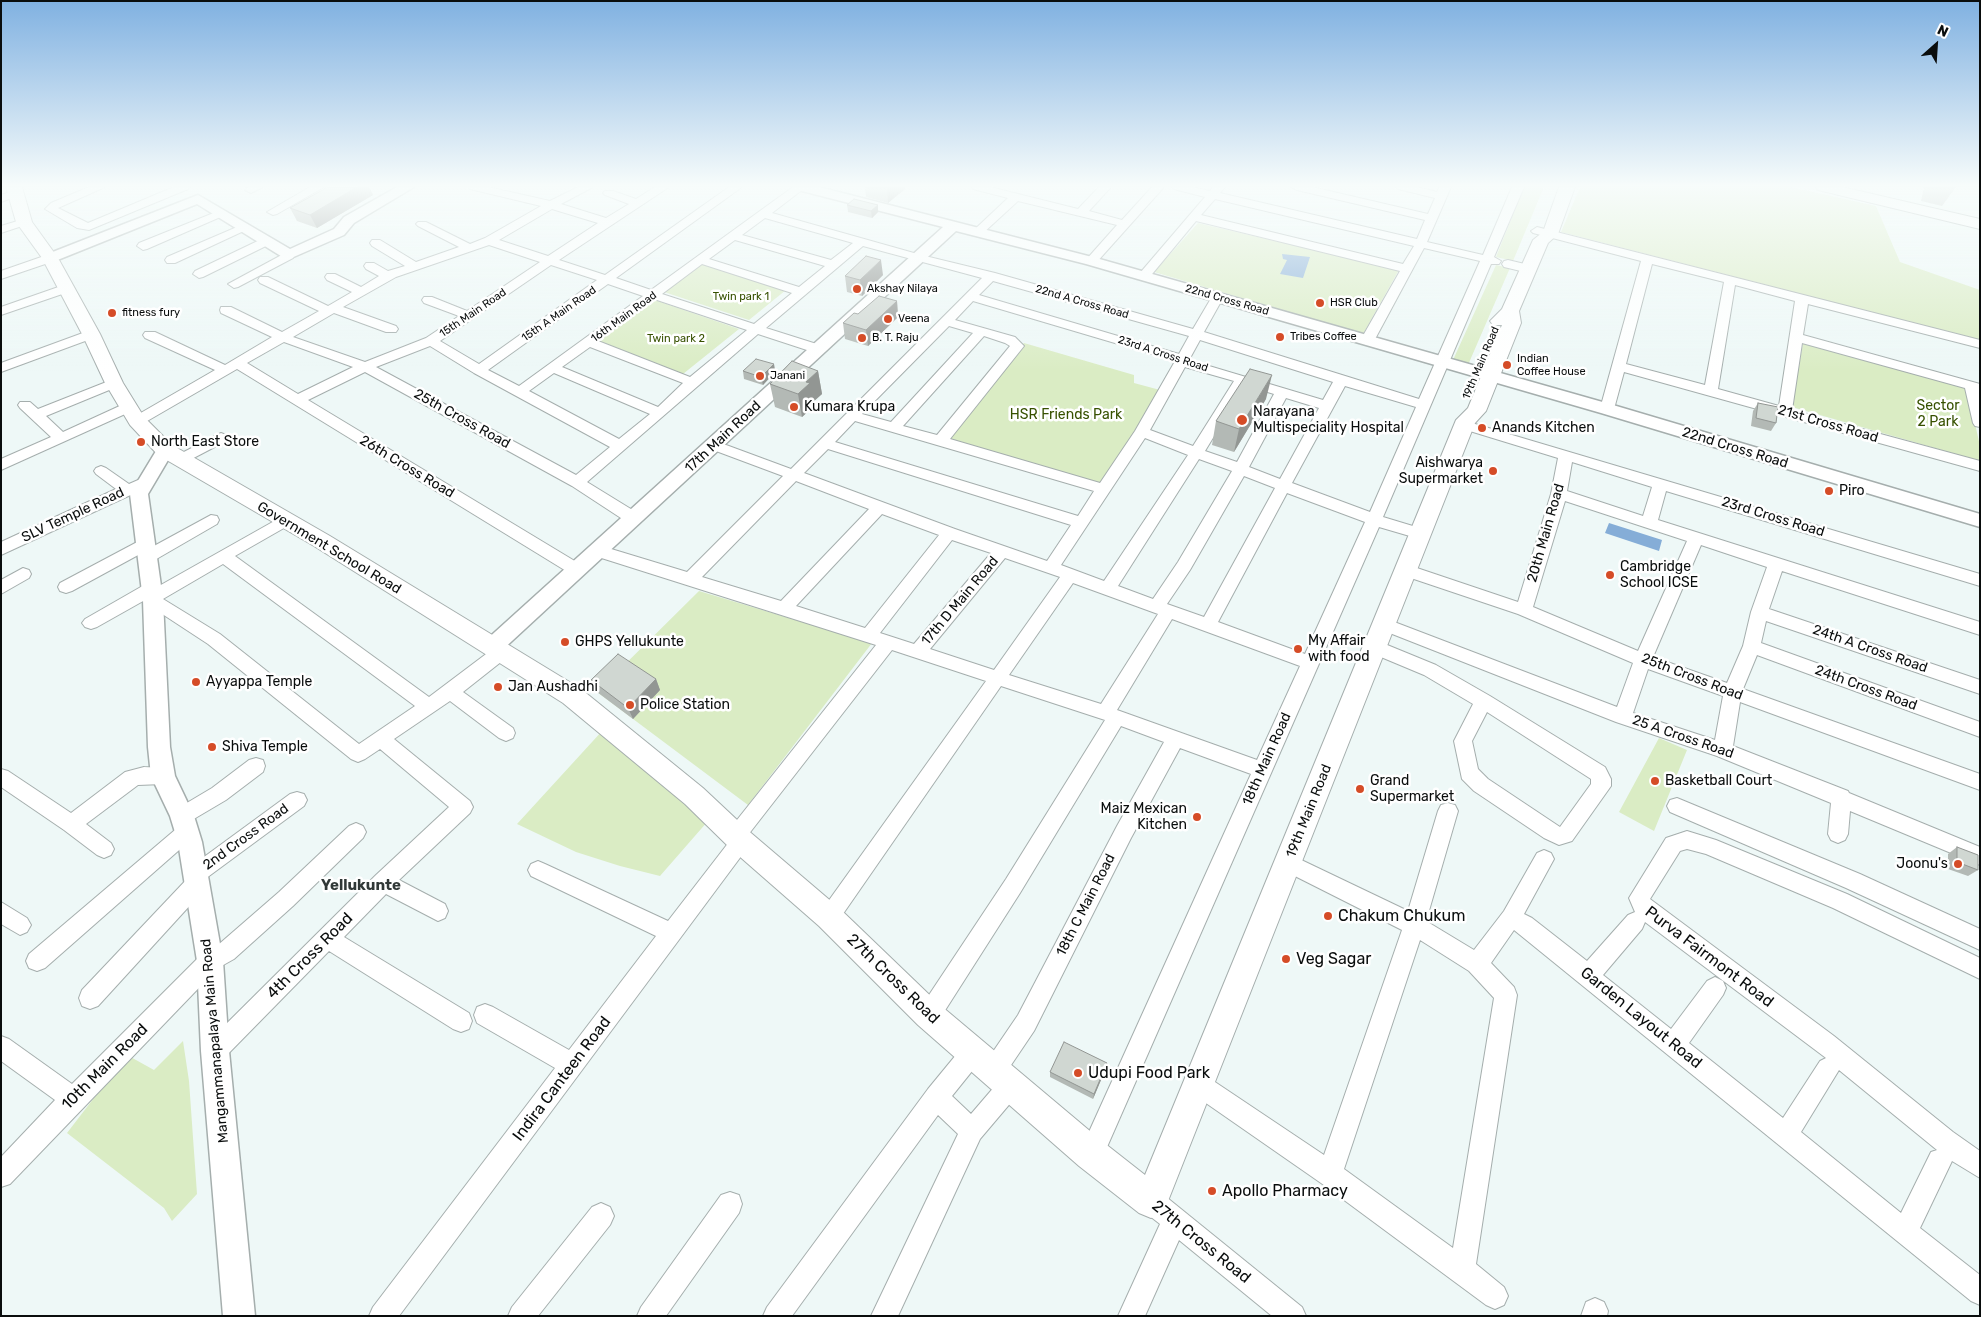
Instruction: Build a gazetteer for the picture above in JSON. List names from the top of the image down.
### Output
{
  "streets": {
    "main road": ["19th Main Road", "Government School Road", "27th Cross Road"],
    "street": [
      "22nd Cross Road",
      "22nd A Cross Road",
      "15th Main Road",
      "15th A Main Road",
      "16th Main Road",
      "23rd A Cross Road",
      "25th Cross Road",
      "21st Cross Road",
      "17th Main Road",
      "26th Cross Road",
      "SLV Temple Road",
      "23rd Cross Road",
      "20th Main Road",
      "17th D Main Road",
      "24th A Cross Road",
      "24th Cross Road",
      "25 A Cross Road",
      "18th Main Road",
      "2nd Cross Road",
      "18th C Main Road",
      "4th Cross Road",
      "Purva Fairmont Road",
      "Garden Layout Road",
      "Mangammanapalaya Main Road",
      "10th Main Road",
      "Indira Canteen Road"
    ]
  },
  "crossings": [
    ["22nd Cross Road", "19th Main Road"],
    ["22nd Cross Road", "18th Main Road"],
    ["22nd A Cross Road", "17th Main Road"],
    ["22nd A Cross Road", "18th Main Road"],
    ["15th Main Road", "25th Cross Road"],
    ["15th Main Road", "26th Cross Road"],
    ["19th Main Road", "25th Cross Road"],
    ["19th Main Road", "23rd Cross Road"],
    ["19th Main Road", "25 A Cross Road"],
    ["19th Main Road", "27th Cross Road"],
    ["25th Cross Road", "17th Main Road"],
    ["25th Cross Road", "20th Main Road"],
    ["17th Main Road", "26th Cross Road"],
    ["17th Main Road", "Government School Road"],
    ["17th Main Road", "27th Cross Road"],
    ["SLV Temple Road", "Mangammanapalaya Main Road"],
    ["23rd Cross Road", "20th Main Road"],
    ["Government School Road", "27th Cross Road"],
    ["Government School Road", "Mangammanapalaya Main Road"],
    ["18th Main Road", "27th Cross Road"],
    ["2nd Cross Road", "Mangammanapalaya Main Road"],
    ["18th C Main Road", "27th Cross Road"],
    ["4th Cross Road", "Mangammanapalaya Main Road"],
    ["27th Cross Road", "Indira Canteen Road"],
    ["Mangammanapalaya Main Road", "10th Main Road"]
  ],
  "districts": ["Yellukunte"],
  "parks": [
    "Twin park 1",
    "Twin park 2",
    "Sector 2 Park",
    "HSR Friends Park"
  ],
  "places": [
    "Akshay Nilaya",
    "HSR Club",
    "fitness fury",
    "Veena",
    "Tribes Coffee",
    "B. T. Raju",
    "Indian Coffee House",
    "Janani",
    "Kumara Krupa",
    "Narayana Multispeciality Hospital",
    "Anands Kitchen",
    "North East Store",
    "Aishwarya Supermarket",
    "Piro",
    "Cambridge School ICSE",
    "GHPS Yellukunte",
    "My Affair with food",
    "Ayyappa Temple",
    "Jan Aushadhi",
    "Police Station",
    "Shiva Temple",
    "Basketball Court",
    "Grand Supermarket",
    "Maiz Mexican Kitchen",
    "Joonu's",
    "Chakum Chukum",
    "Veg Sagar",
    "Udupi Food Park",
    "Apollo Pharmacy"
  ],
  "north": "top right"
}
